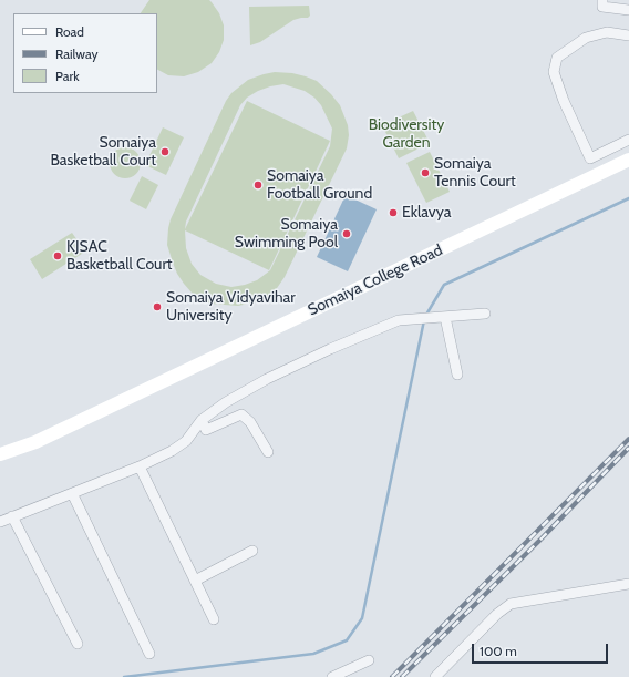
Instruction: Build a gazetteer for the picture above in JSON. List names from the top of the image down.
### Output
{
  "streets": {
    "street": ["Somaiya College Road"]
  },
  "parks": ["Biodiversity Garden"],
  "places": [
    "Somaiya Basketball Court",
    "Somaiya Tennis Court",
    "Somaiya Football Ground",
    "Eklavya",
    "Somaiya Swimming Pool",
    "KJSAC Basketball Court",
    "Somaiya Vidyavihar University"
  ],
  "legend": ["Road", "Railway", "Park"],
  "scale_bar": "100 m"
}
